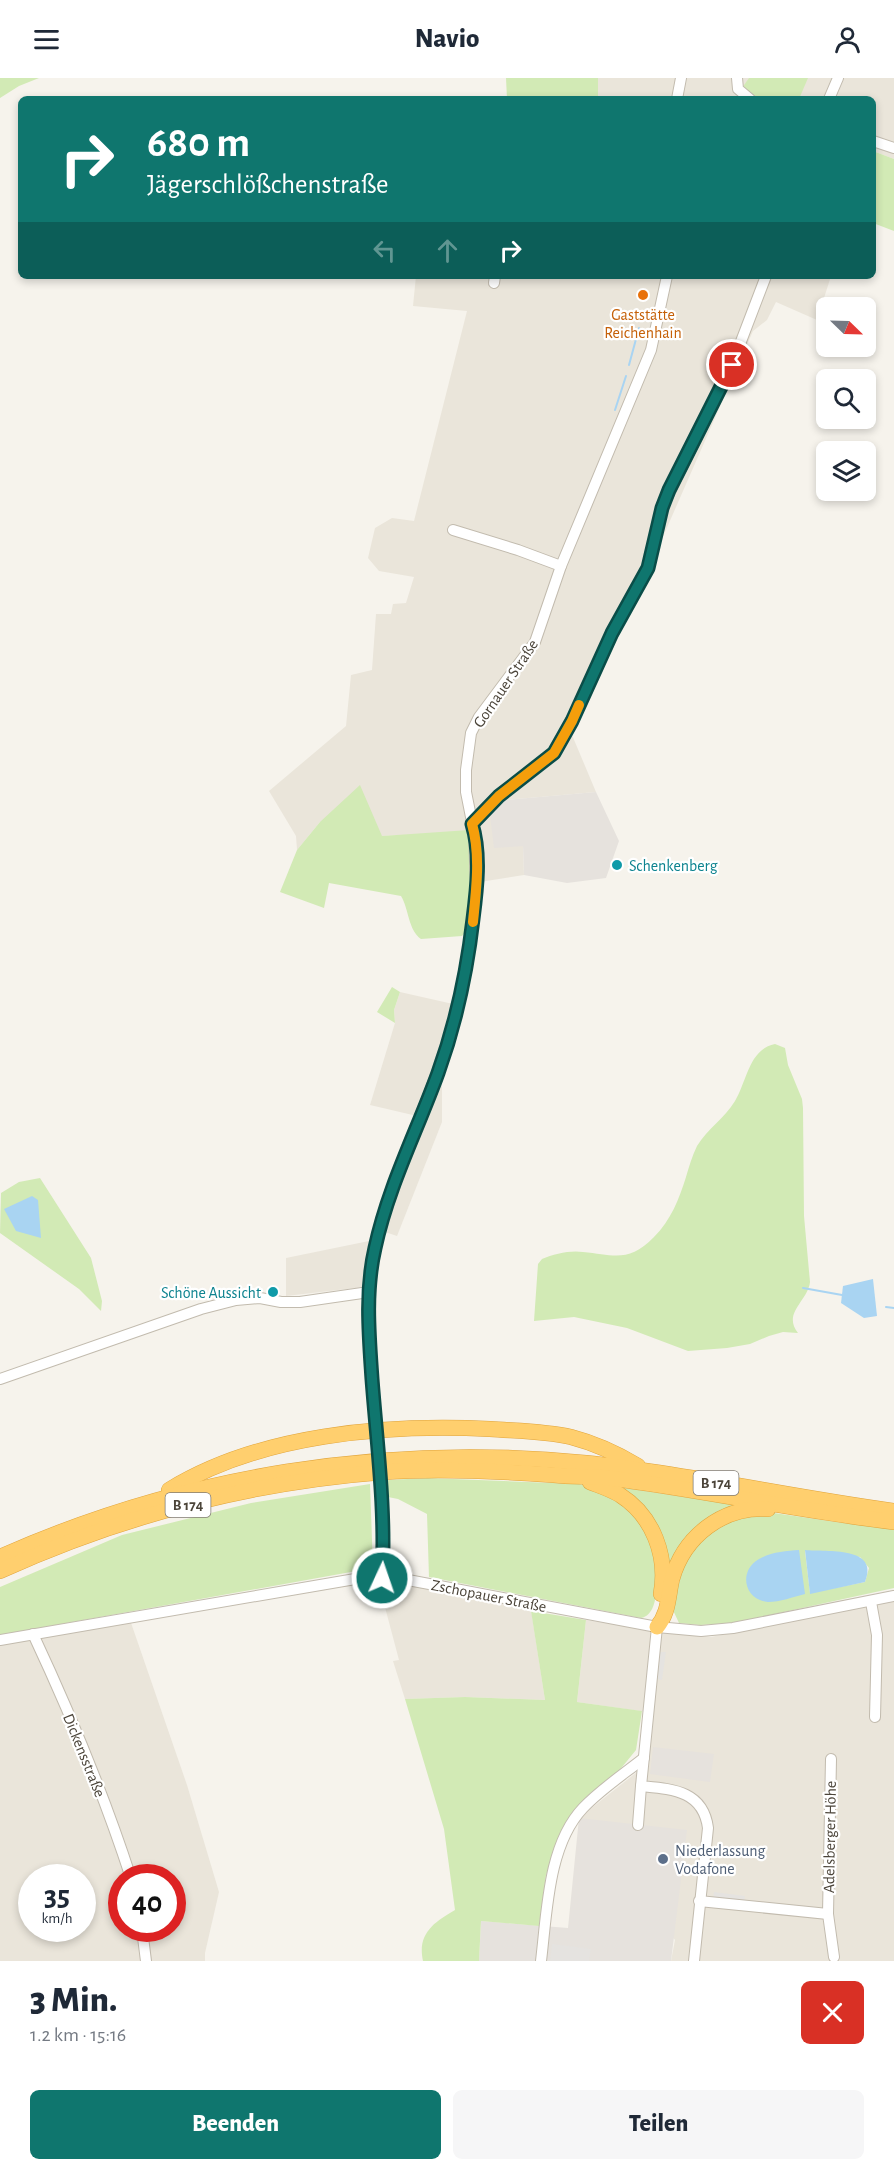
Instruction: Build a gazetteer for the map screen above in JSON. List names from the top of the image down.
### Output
{
  "streets": {
    "highway": ["B 174"],
    "street": [
      "Gornauer Straße",
      "Zschopauer Straße",
      "Dickensstraße",
      "Adelsberger Höhe"
    ]
  },
  "crossings": [
    ["Gornauer Straße", "Zschopauer Straße"],
    ["Zschopauer Straße", "Dickensstraße"]
  ],
  "places": [
    "Gaststätte Reichenhain",
    "Schenkenberg",
    "Schöne Aussicht",
    "Niederlassung Vodafone"
  ],
  "north": "bottom right",
  "page": {
    "header": "Navio",
    "turn": ["680 m", "Jägerschlößchenstraße"],
    "speed": "35 km/h",
    "limit": "40",
    "heading": ["3 Min.", "1.2 km · 15:16"],
    "buttons": ["Beenden", "Teilen"]
  }
}
